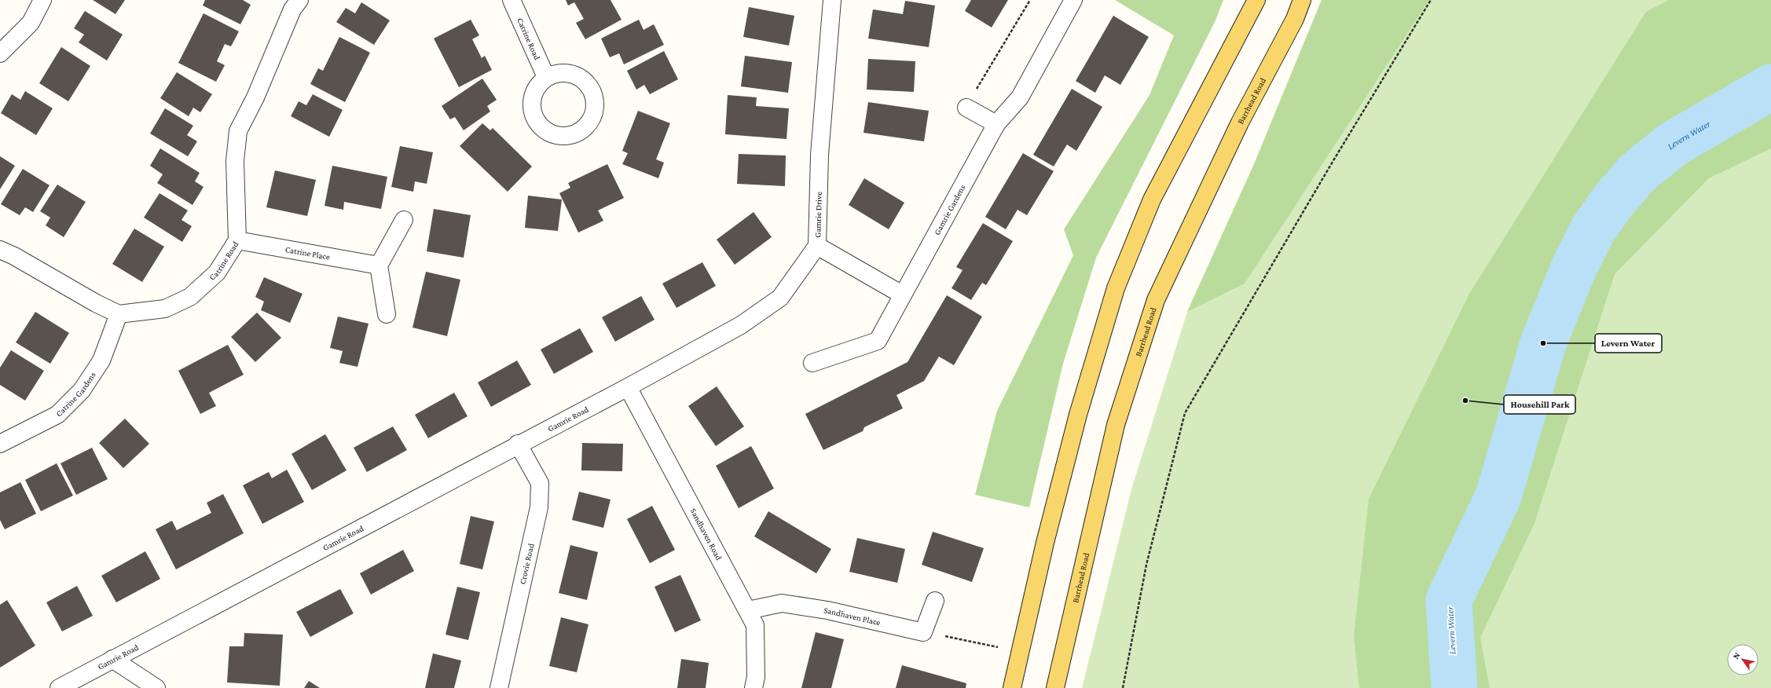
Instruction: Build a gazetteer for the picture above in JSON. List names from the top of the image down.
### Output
{
  "streets": {
    "main road": ["Barrhead Road"],
    "street": [
      "Catrine Road",
      "Gamrie Gardens",
      "Gamrie Drive",
      "Catrine Place",
      "Catrine Gardens",
      "Gamrie Road",
      "Sandhaven Road",
      "Crovie Road",
      "Sandhaven Place"
    ]
  },
  "crossings": [
    ["Catrine Road", "Catrine Place"],
    ["Catrine Road", "Catrine Gardens"],
    ["Gamrie Drive", "Gamrie Road"],
    ["Gamrie Drive", "Sandhaven Road"],
    ["Gamrie Road", "Sandhaven Road"],
    ["Gamrie Road", "Crovie Road"],
    ["Sandhaven Road", "Sandhaven Place"]
  ],
  "water": ["Levern Water"],
  "places": ["Levern Water", "Househill Park"],
  "north": "top left"
}
